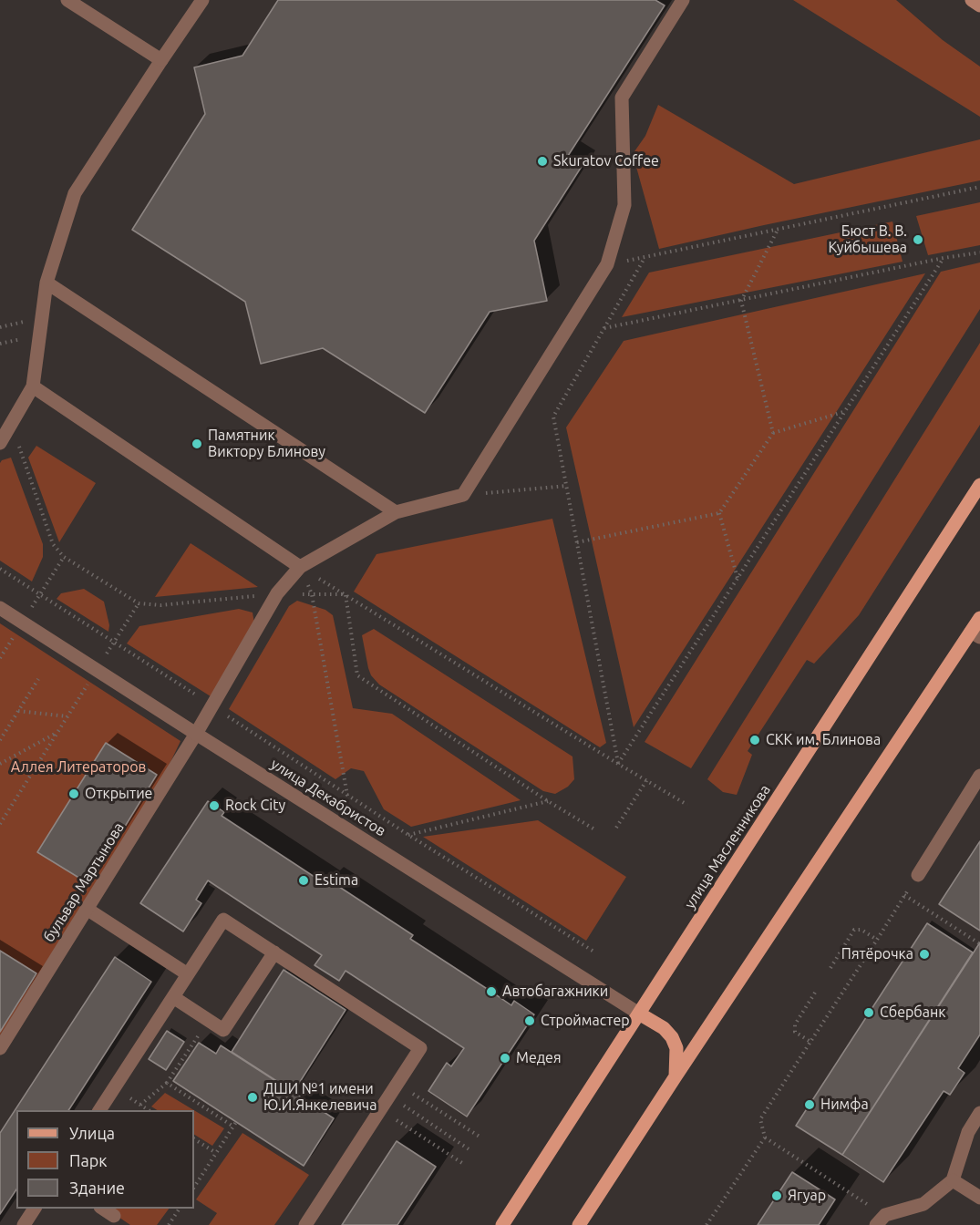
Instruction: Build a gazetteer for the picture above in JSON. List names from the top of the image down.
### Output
{
  "streets": {
    "main road": ["улица Масленникова"],
    "street": ["улица Декабристов", "бульвар Мартынова"]
  },
  "crossings": [
    ["улица Декабристов", "улица Масленникова"],
    ["улица Декабристов", "бульвар Мартынова"]
  ],
  "parks": ["Аллея Литераторов"],
  "places": [
    "Skuratov Coffee",
    "Бюст В. В. Куйбышева",
    "Памятник Виктору Блинову",
    "СКК им. Блинова",
    "Открытие",
    "Rock City",
    "Estima",
    "Пятёрочка",
    "Автобагажники",
    "Сбербанк",
    "Строймастер",
    "Медея",
    "ДШИ №1 имени Ю.И.Янкелевича",
    "Нимфа",
    "Ягуар"
  ],
  "legend": ["Улица", "Парк", "Здание"]
}
